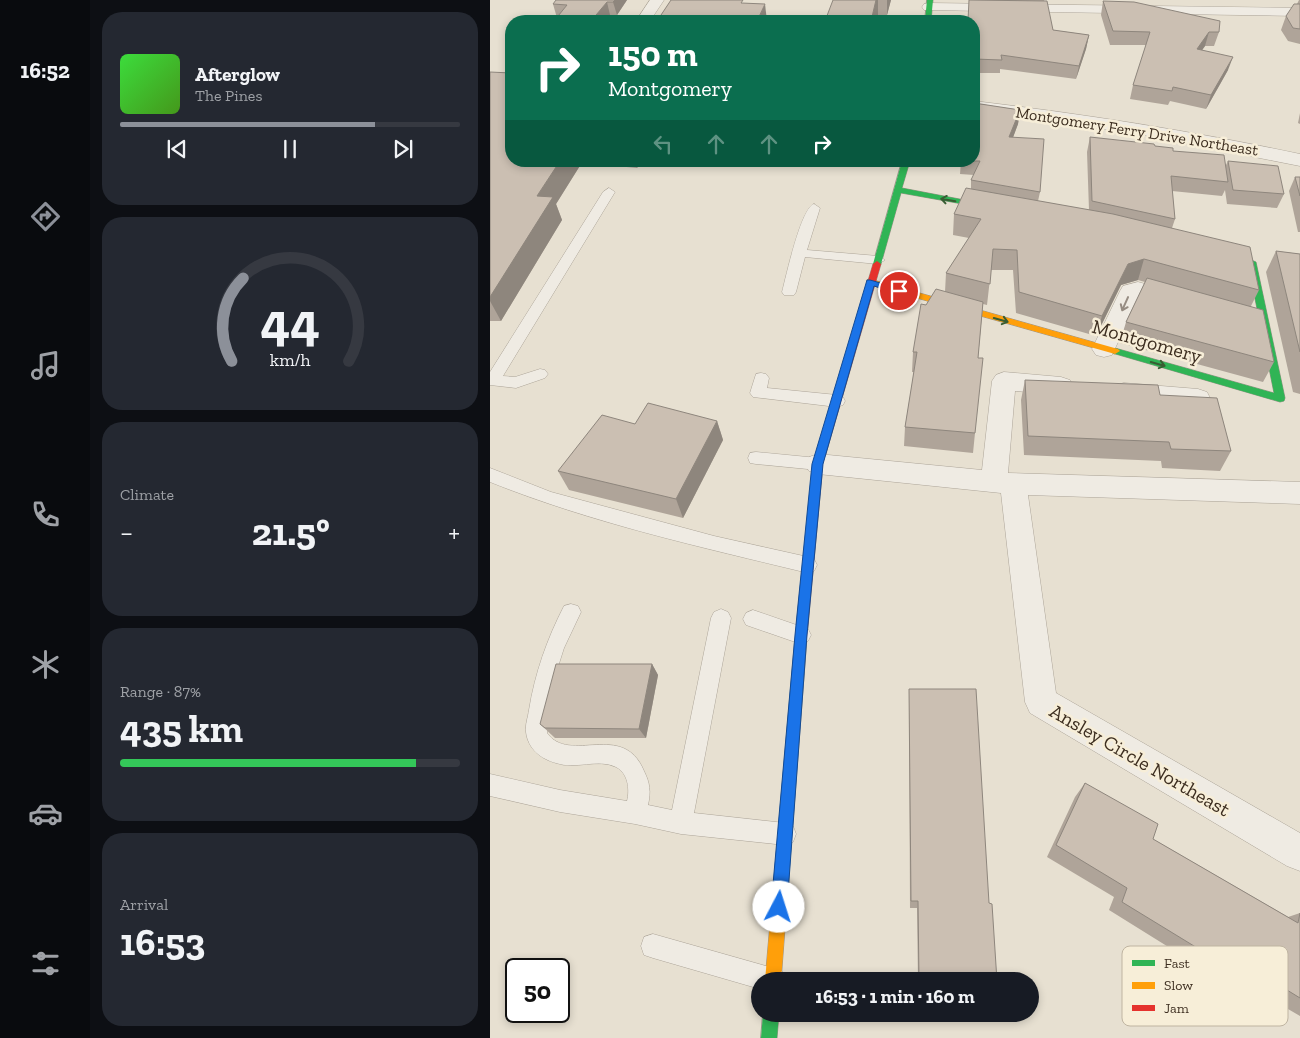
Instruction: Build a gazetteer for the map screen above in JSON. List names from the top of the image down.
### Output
{
  "streets": {
    "main road": ["Montgomery"],
    "street": ["Montgomery Ferry Drive Northeast", "Ansley Circle Northeast"]
  },
  "legend": ["Fast", "Slow", "Jam"],
  "page": {
    "tabs": "16:52",
    "turn": ["150 m", "Montgomery"],
    "song": ["Afterglow", "The Pines"],
    "tile": [
      "Climate",
      ["Range · 87%", "435 km"],
      ["Arrival", "16:53"]
    ],
    "heat": ["−", "21.5°", "+"],
    "limit": "50",
    "trip": "16:53 · 1 min · 160 m",
    "gauge": ["44", "km/h"]
  }
}
